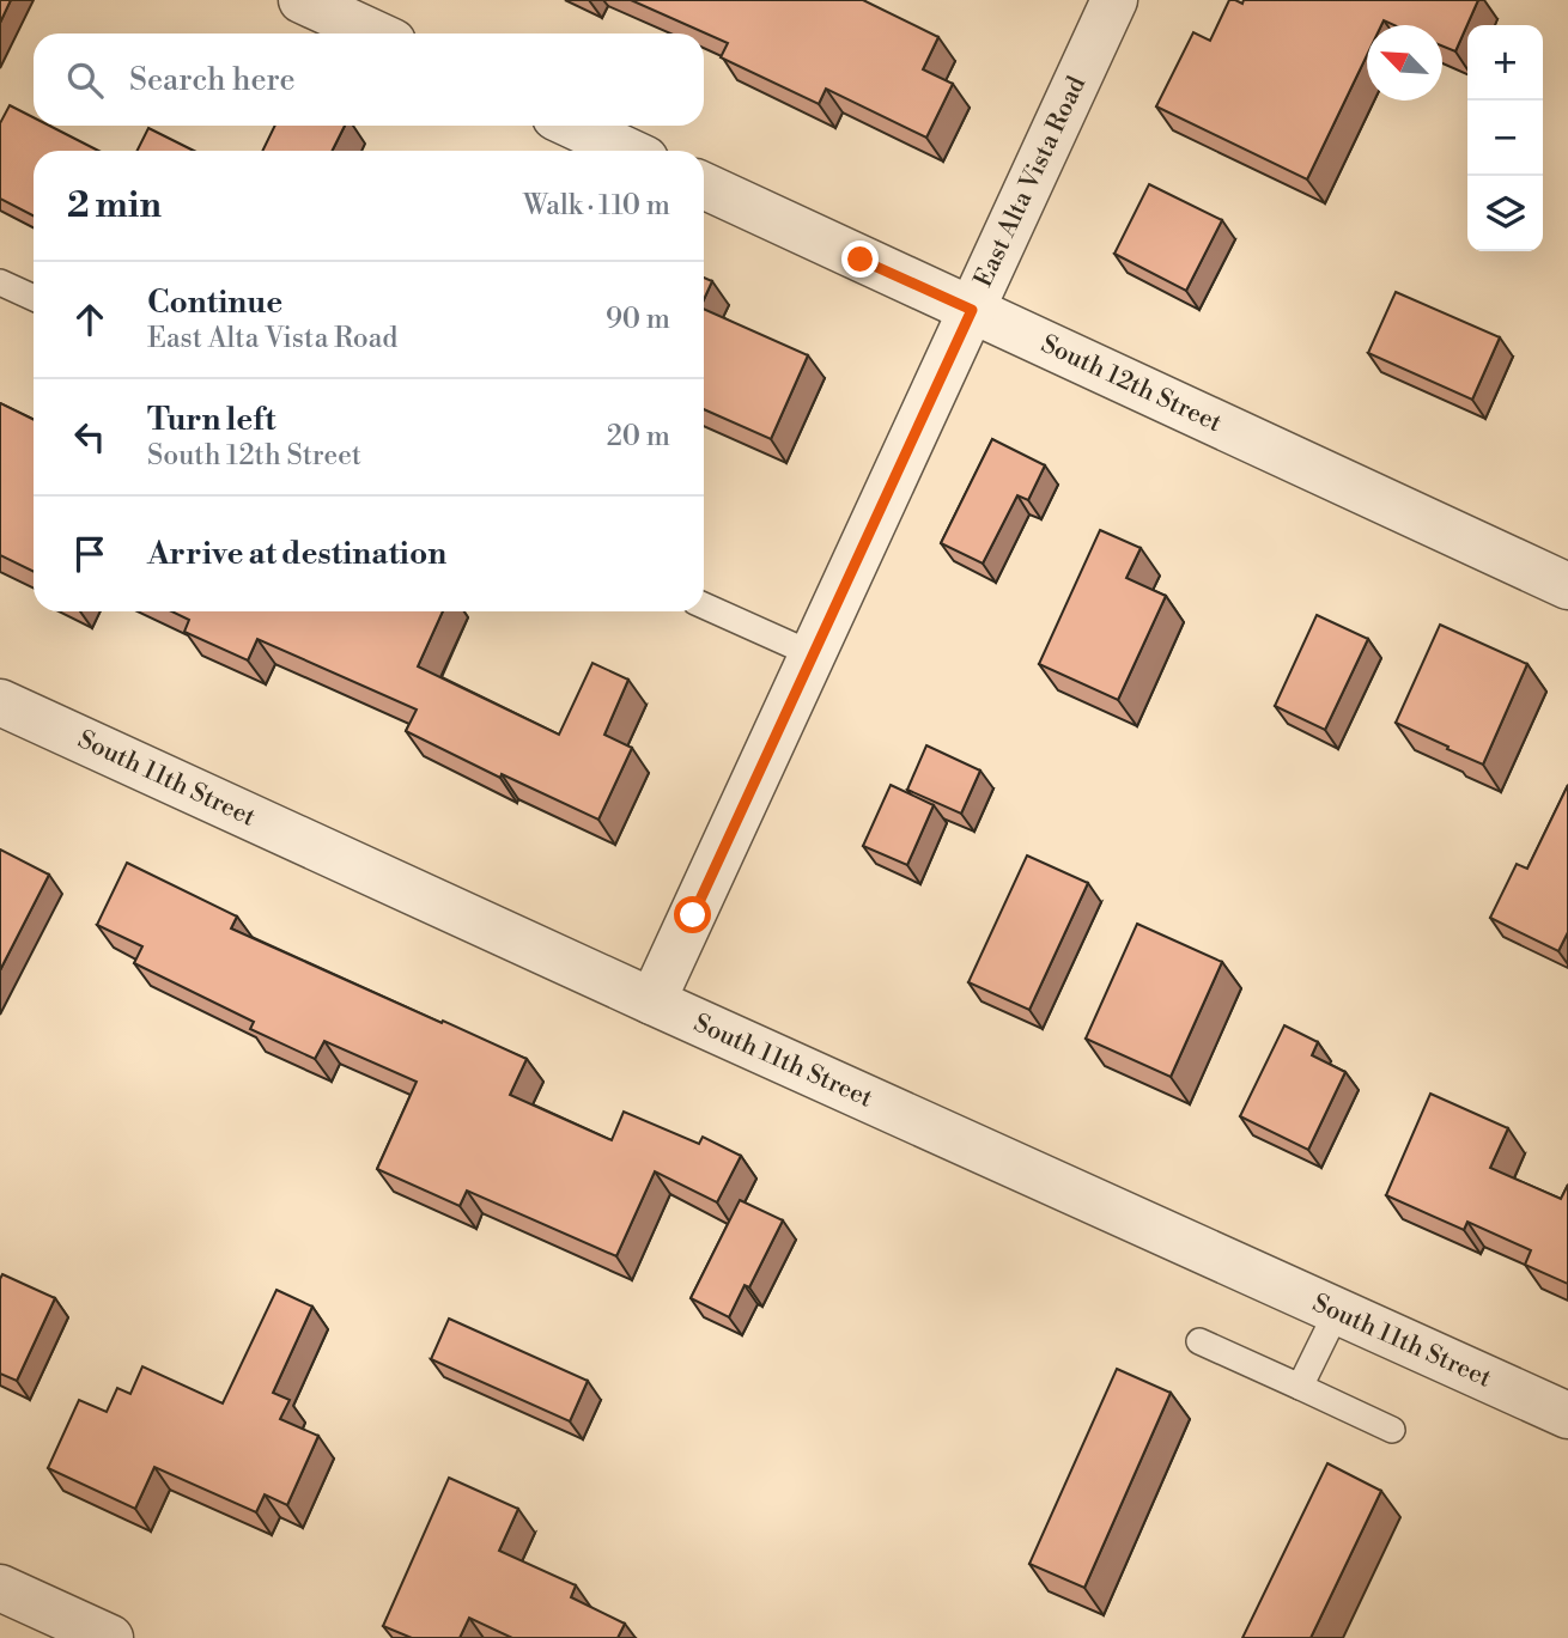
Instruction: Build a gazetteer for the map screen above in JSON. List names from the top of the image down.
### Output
{
  "streets": {
    "street": ["East Alta Vista Road", "South 12th Street", "South 11th Street"]
  },
  "crossings": [
    ["East Alta Vista Road", "South 12th Street"],
    ["East Alta Vista Road", "South 11th Street"]
  ],
  "north": "top left",
  "page": {
    "map_buttons": ["+", "−"],
    "search": "Search here",
    "heading": ["2 min", "Walk · 110 m"],
    "list": [
      ["Continue", "East Alta Vista Road", "90 m"],
      ["Turn left", "South 12th Street", "20 m"],
      "Arrive at destination"
    ]
  }
}
